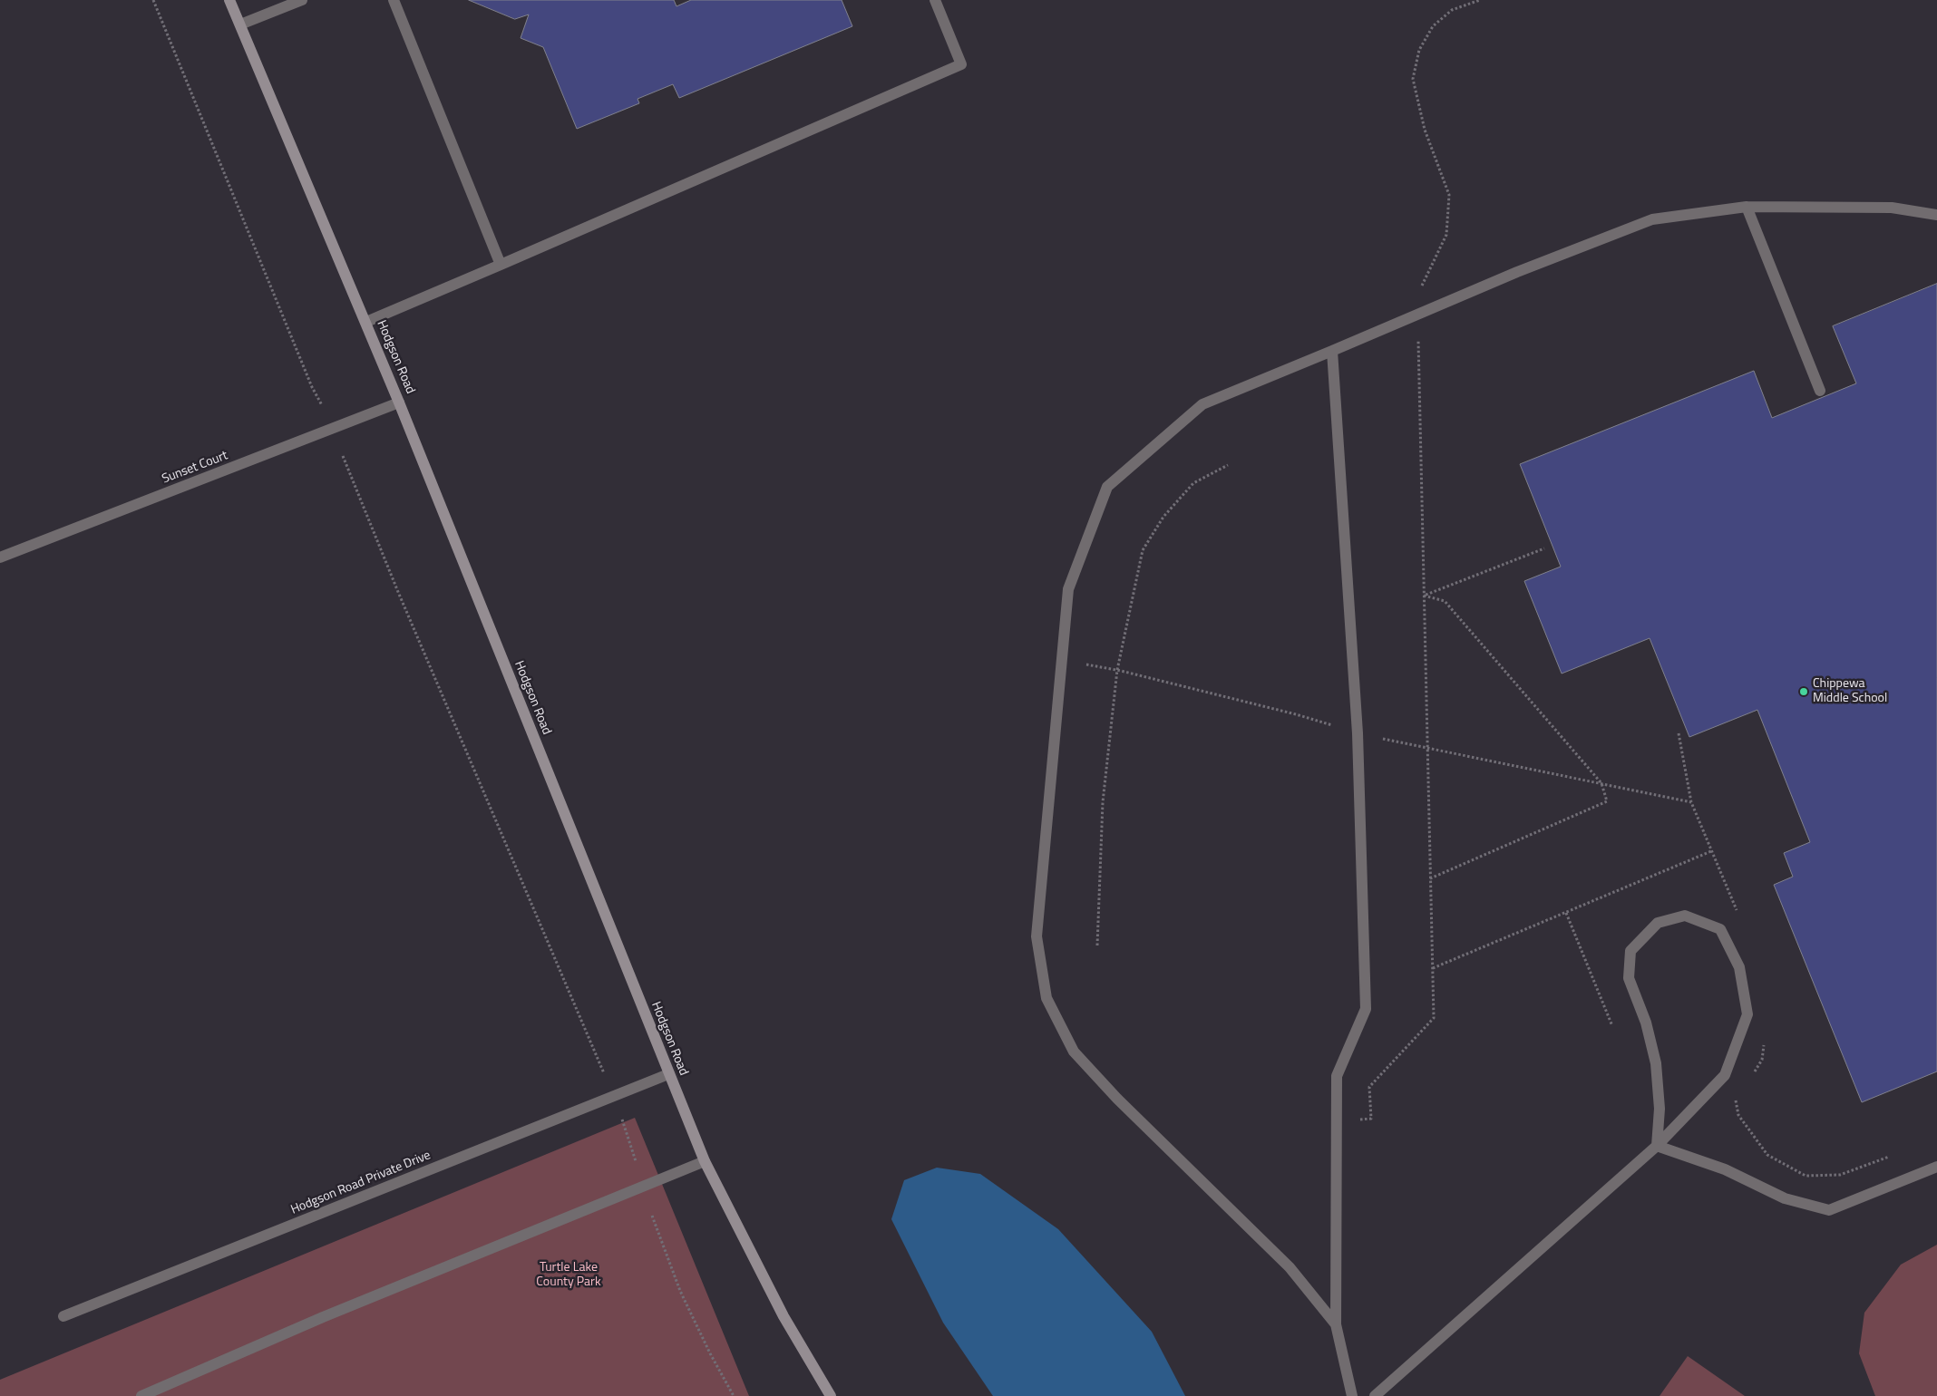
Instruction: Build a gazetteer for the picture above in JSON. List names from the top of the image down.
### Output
{
  "streets": {
    "main road": ["Hodgson Road"],
    "street": ["Sunset Court", "Hodgson Road Private Drive"]
  },
  "crossings": [
    ["Hodgson Road", "Sunset Court"],
    ["Hodgson Road", "Hodgson Road Private Drive"]
  ],
  "parks": ["Turtle Lake County Park"],
  "places": ["Chippewa Middle School"]
}
